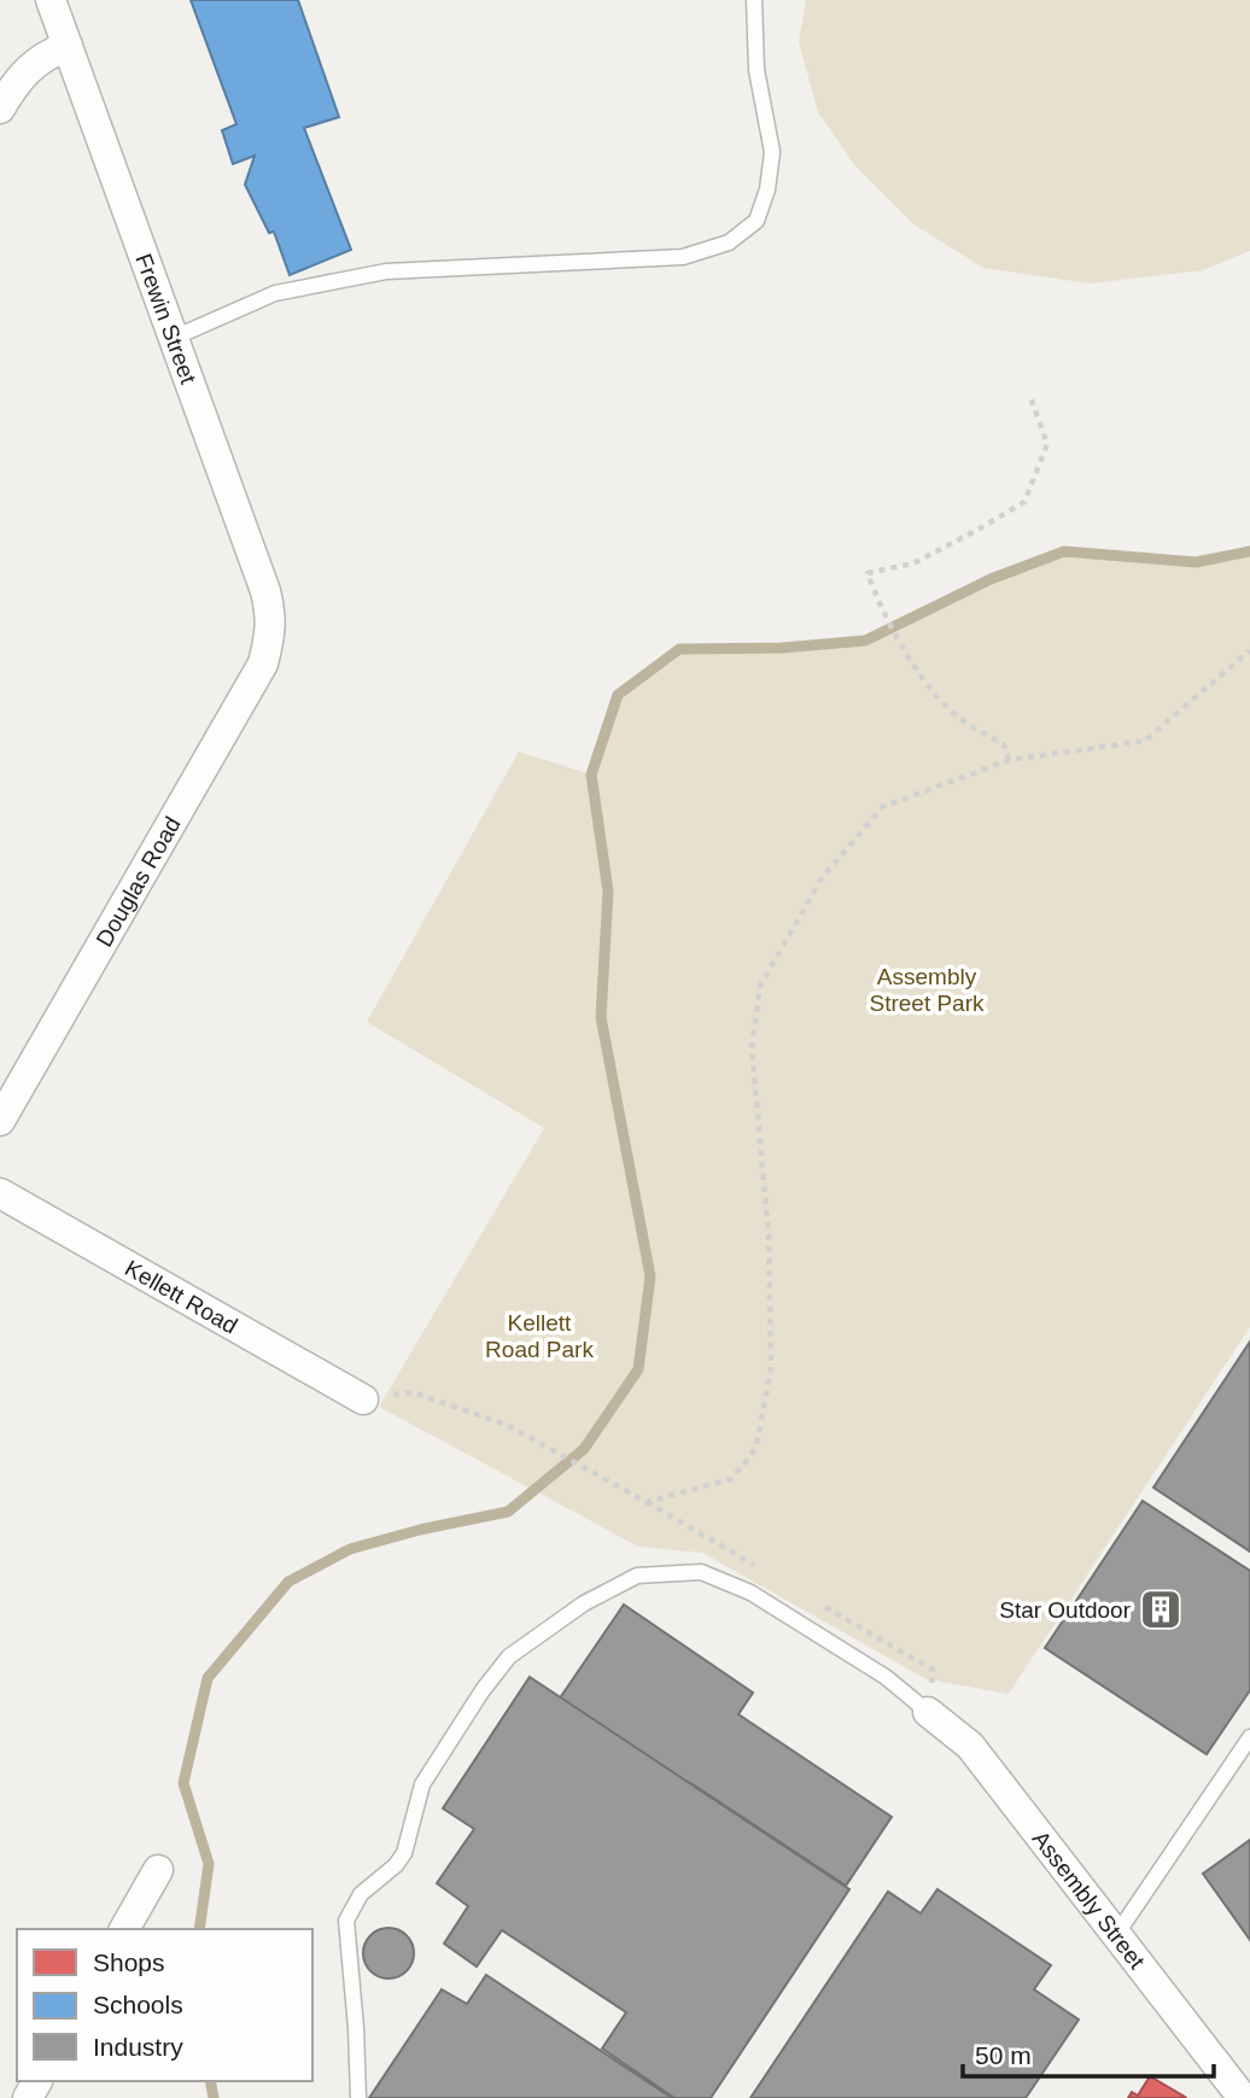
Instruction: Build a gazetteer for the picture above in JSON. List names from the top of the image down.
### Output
{
  "streets": {
    "street": [
      "Frewin Street",
      "Douglas Road",
      "Kellett Road",
      "Assembly Street"
    ]
  },
  "crossings": [
    ["Frewin Street", "Douglas Road"]
  ],
  "parks": ["Assembly Street Park", "Kellett Road Park"],
  "places": {
    "building": ["Star Outdoor"]
  },
  "legend": ["Shops", "Schools", "Industry"],
  "scale_bar": "50 m"
}
